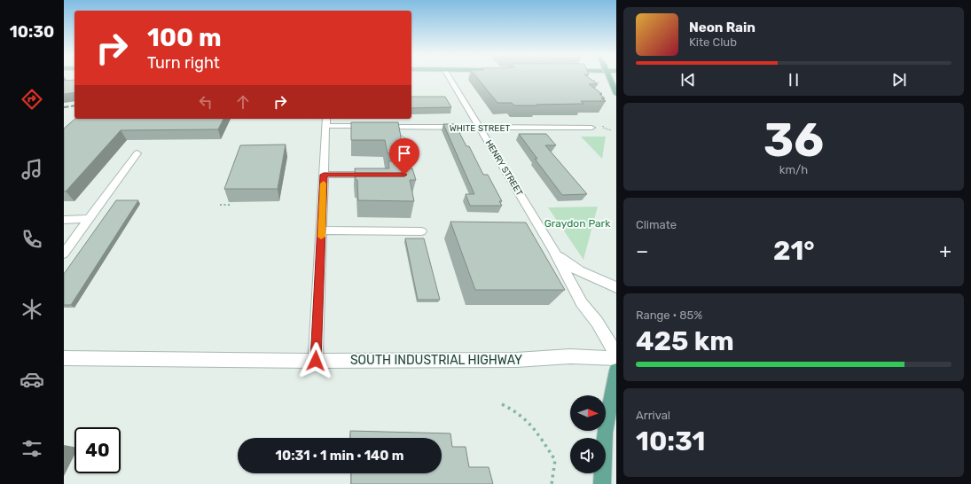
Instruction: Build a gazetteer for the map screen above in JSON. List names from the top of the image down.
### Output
{
  "streets": {
    "street": ["WHITE STREET", "HENRY STREET", "SOUTH INDUSTRIAL HIGHWAY"]
  },
  "crossings": [
    ["WHITE STREET", "HENRY STREET"]
  ],
  "parks": ["Graydon Park"],
  "north": "right",
  "page": {
    "tabs": "10:30",
    "turn": ["100 m", "Turn right"],
    "song": ["Neon Rain", "Kite Club"],
    "tile": [
      ["36", "km/h"],
      "Climate",
      ["Range · 85%", "425 km"],
      ["Arrival", "10:31"]
    ],
    "heat": ["−", "21°", "+"],
    "limit": "40",
    "trip": "10:31 · 1 min · 140 m"
  }
}
